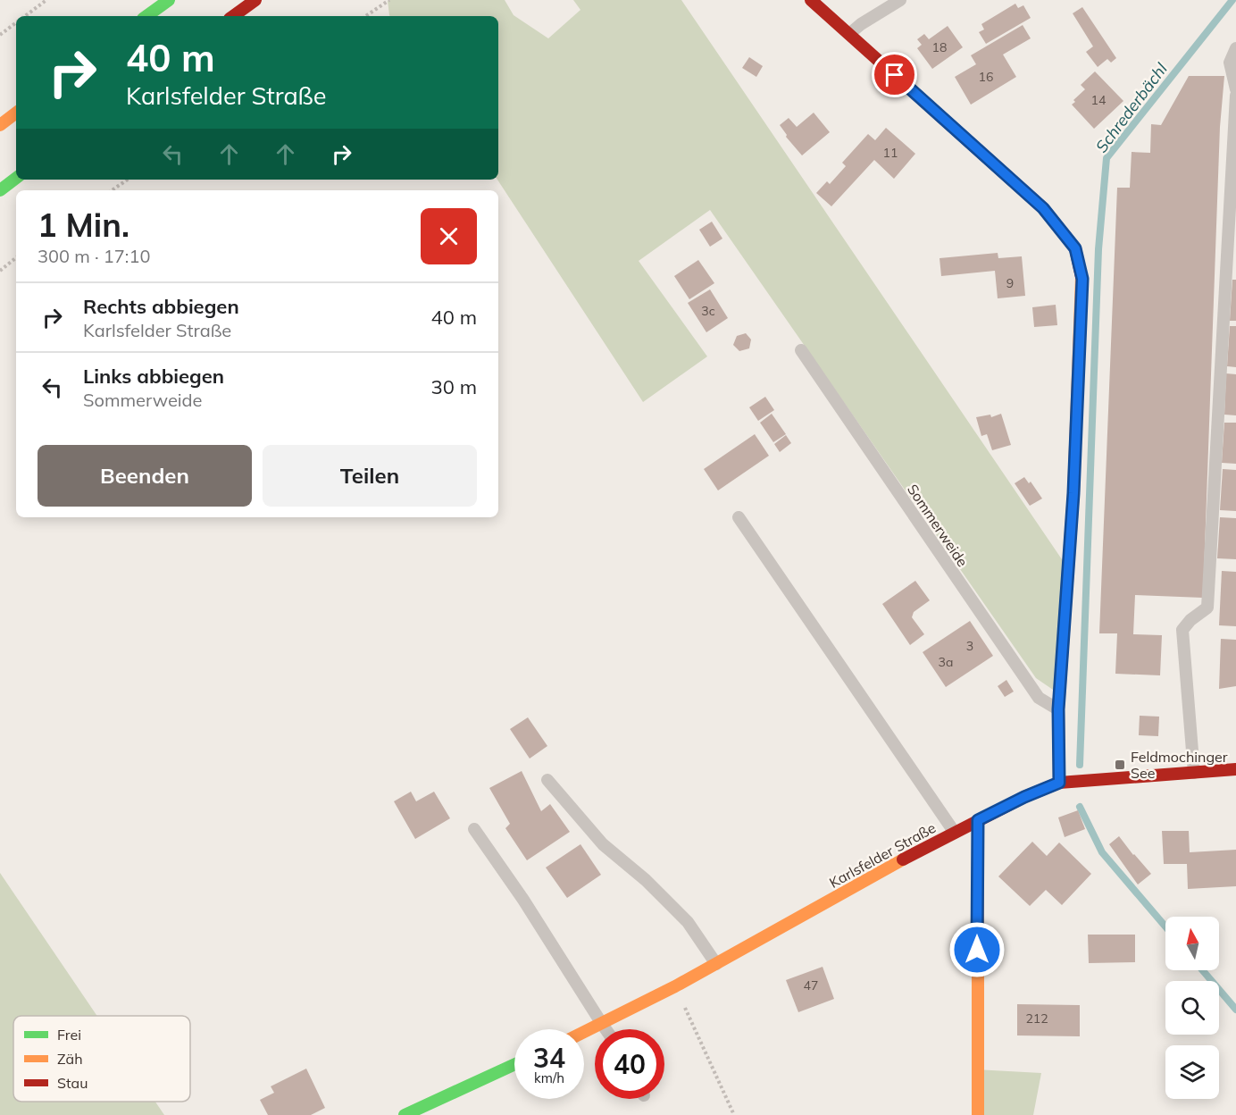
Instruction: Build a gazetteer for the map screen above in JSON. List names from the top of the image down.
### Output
{
  "streets": {
    "main road": ["Karlsfelder Straße"],
    "lane": ["Sommerweide"]
  },
  "water": ["Schrederbächl"],
  "places": {
    "transit": ["Feldmochinger See"]
  },
  "house_numbers": [
    "18",
    "16",
    "14",
    "11",
    "9",
    "3c",
    "3",
    "3a",
    "47",
    "212"
  ],
  "legend": ["Frei", "Zäh", "Stau"],
  "north": "top",
  "page": {
    "turn": ["40 m", "Karlsfelder Straße"],
    "heading": ["1 Min.", "300 m · 17:10"],
    "list": [
      {
        "name": "Rechts abbiegen",
        "note": "Karlsfelder Straße",
        "value": "40 m"
      },
      {
        "name": "Links abbiegen",
        "note": "Sommerweide",
        "value": "30 m"
      }
    ],
    "buttons": ["Beenden", "Teilen"],
    "speed": "34 km/h",
    "limit": "40"
  }
}
